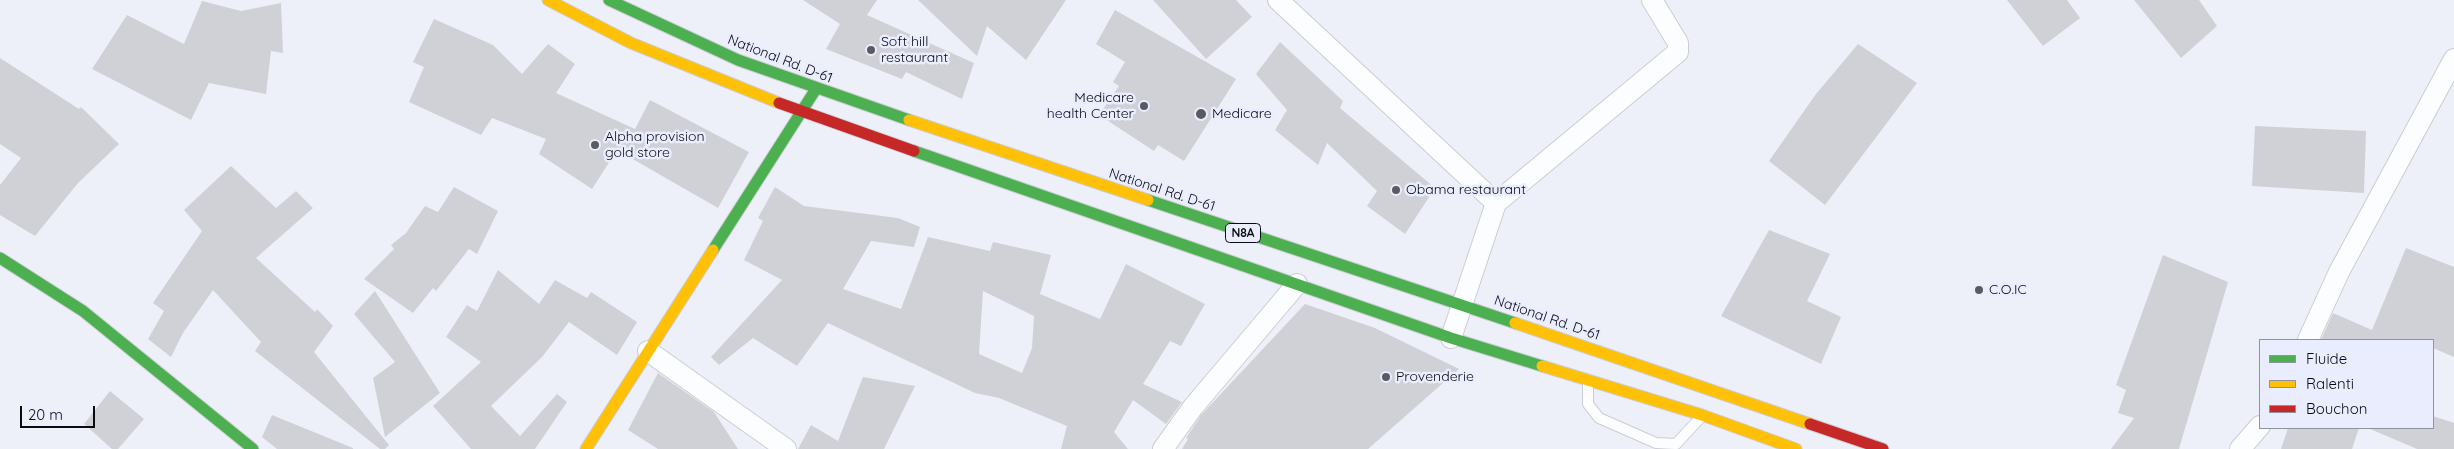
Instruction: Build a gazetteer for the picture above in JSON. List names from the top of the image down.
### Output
{
  "streets": {
    "main road": ["National Rd. D-61", "N8A"]
  },
  "places": [
    "Soft hill restaurant",
    "Medicare health Center",
    "Medicare",
    "Alpha provision gold store",
    "Obama restaurant",
    "C.O.IC",
    "Provenderie"
  ],
  "legend": ["Fluide", "Ralenti", "Bouchon"],
  "scale_bar": "20 m"
}
